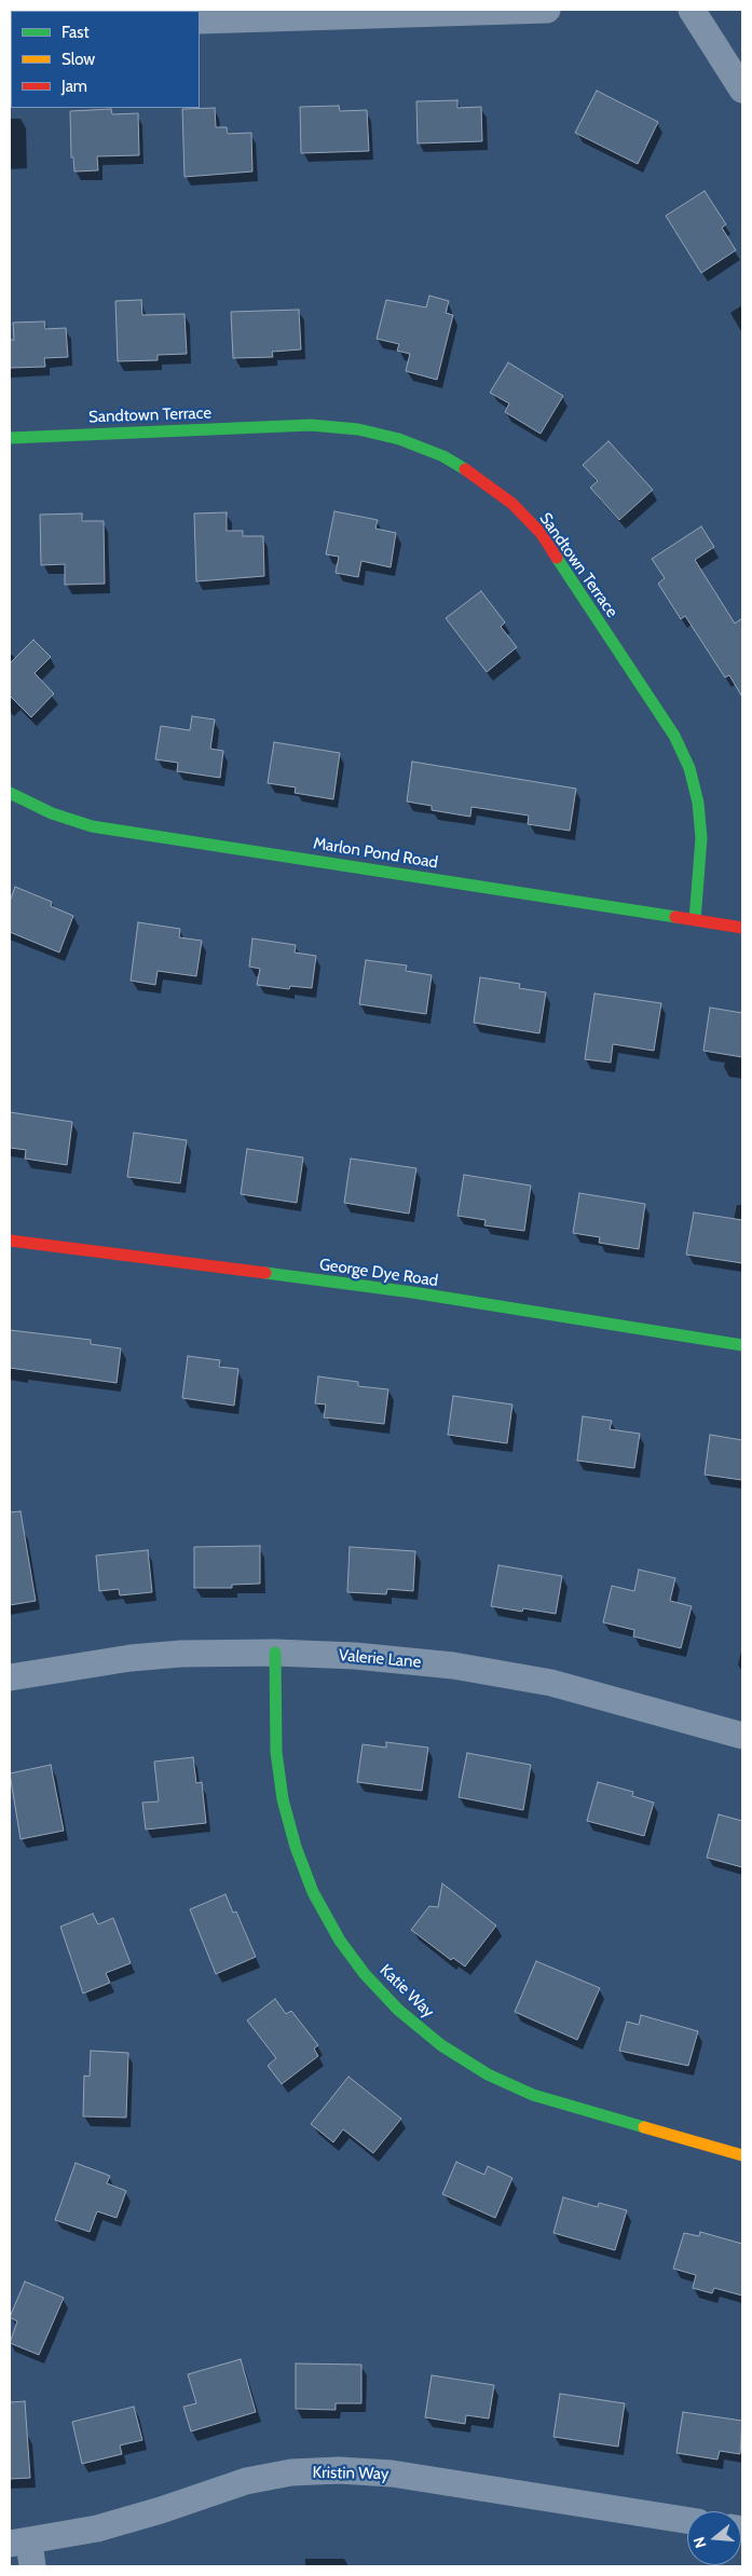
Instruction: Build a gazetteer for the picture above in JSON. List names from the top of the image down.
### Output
{
  "streets": {
    "street": [
      "Sandtown Terrace",
      "Marlon Pond Road",
      "George Dye Road",
      "Valerie Lane",
      "Katie Way",
      "Kristin Way"
    ]
  },
  "crossings": [
    ["Sandtown Terrace", "Marlon Pond Road"],
    ["Valerie Lane", "Katie Way"]
  ],
  "legend": ["Fast", "Slow", "Jam"],
  "north": "left"
}
